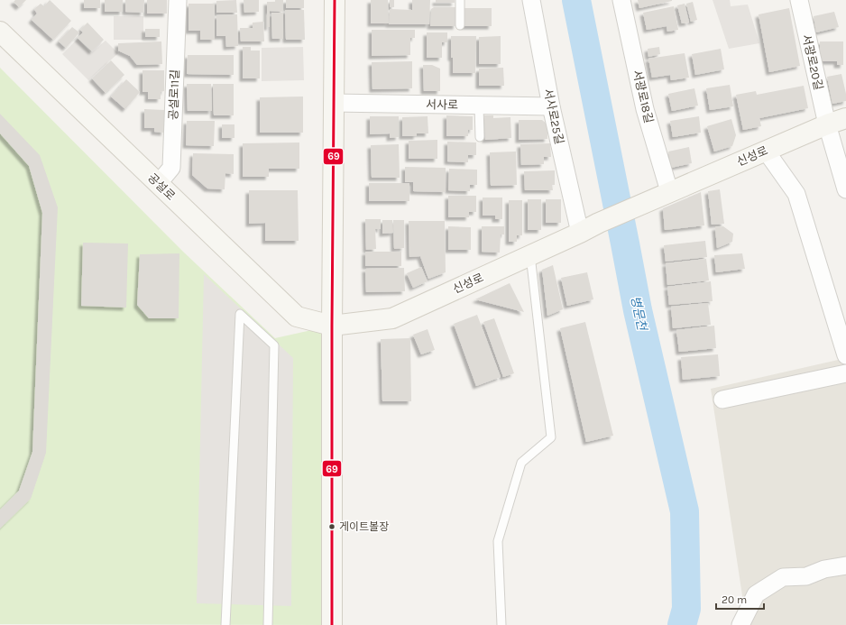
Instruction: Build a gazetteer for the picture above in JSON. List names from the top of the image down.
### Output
{
  "streets": {
    "street": [
      "서광로20길",
      "공설로11길",
      "서광로18길",
      "서사로",
      "서사로25길",
      "신성로",
      "공설로"
    ]
  },
  "crossings": [
    ["서광로20길", "신성로"],
    ["공설로11길", "공설로"],
    ["서광로18길", "신성로"],
    ["서사로", "서사로25길"],
    ["서사로25길", "신성로"],
    ["신성로", "공설로"]
  ],
  "water": ["병문천"],
  "places": ["게이트볼장"],
  "lines": ["transit line 69"],
  "scale_bar": "20 m"
}
